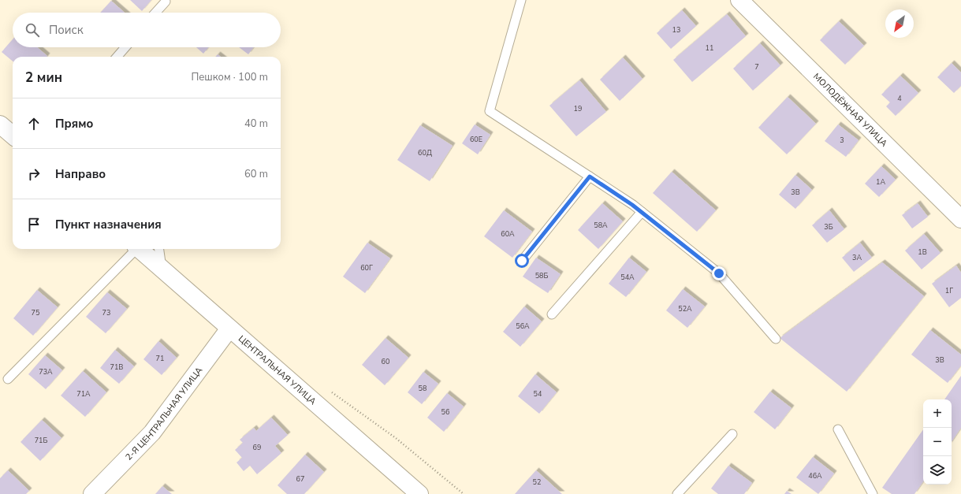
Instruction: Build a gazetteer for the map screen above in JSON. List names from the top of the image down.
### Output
{
  "streets": {
    "street": ["МОЛОДЁЖНАЯ УЛИЦА", "ЦЕНТРАЛЬНАЯ УЛИЦА", "2-Я ЦЕНТРАЛЬНАЯ УЛИЦА"]
  },
  "crossings": [
    ["ЦЕНТРАЛЬНАЯ УЛИЦА", "2-Я ЦЕНТРАЛЬНАЯ УЛИЦА"]
  ],
  "house_numbers": [
    "13",
    "11",
    "7",
    "4",
    "19",
    "60Е",
    "3",
    "60Д",
    "1А",
    "3В",
    "58А",
    "3Б",
    "60А",
    "1В",
    "3А",
    "60Г",
    "58Б",
    "54А",
    "1Г",
    "52А",
    "75",
    "73",
    "56А",
    "71",
    "3В",
    "60",
    "71В",
    "73А",
    "58",
    "71А",
    "54",
    "56",
    "71Б",
    "69",
    "46А",
    "67",
    "52"
  ],
  "north": "bottom left",
  "page": {
    "search": "Поиск",
    "heading": ["2 мин", "Пешком · 100 m"],
    "list": [
      ["Прямо", "40 m"],
      ["Направо", "60 m"],
      "Пункт назначения"
    ],
    "map_buttons": ["+", "−"]
  }
}
